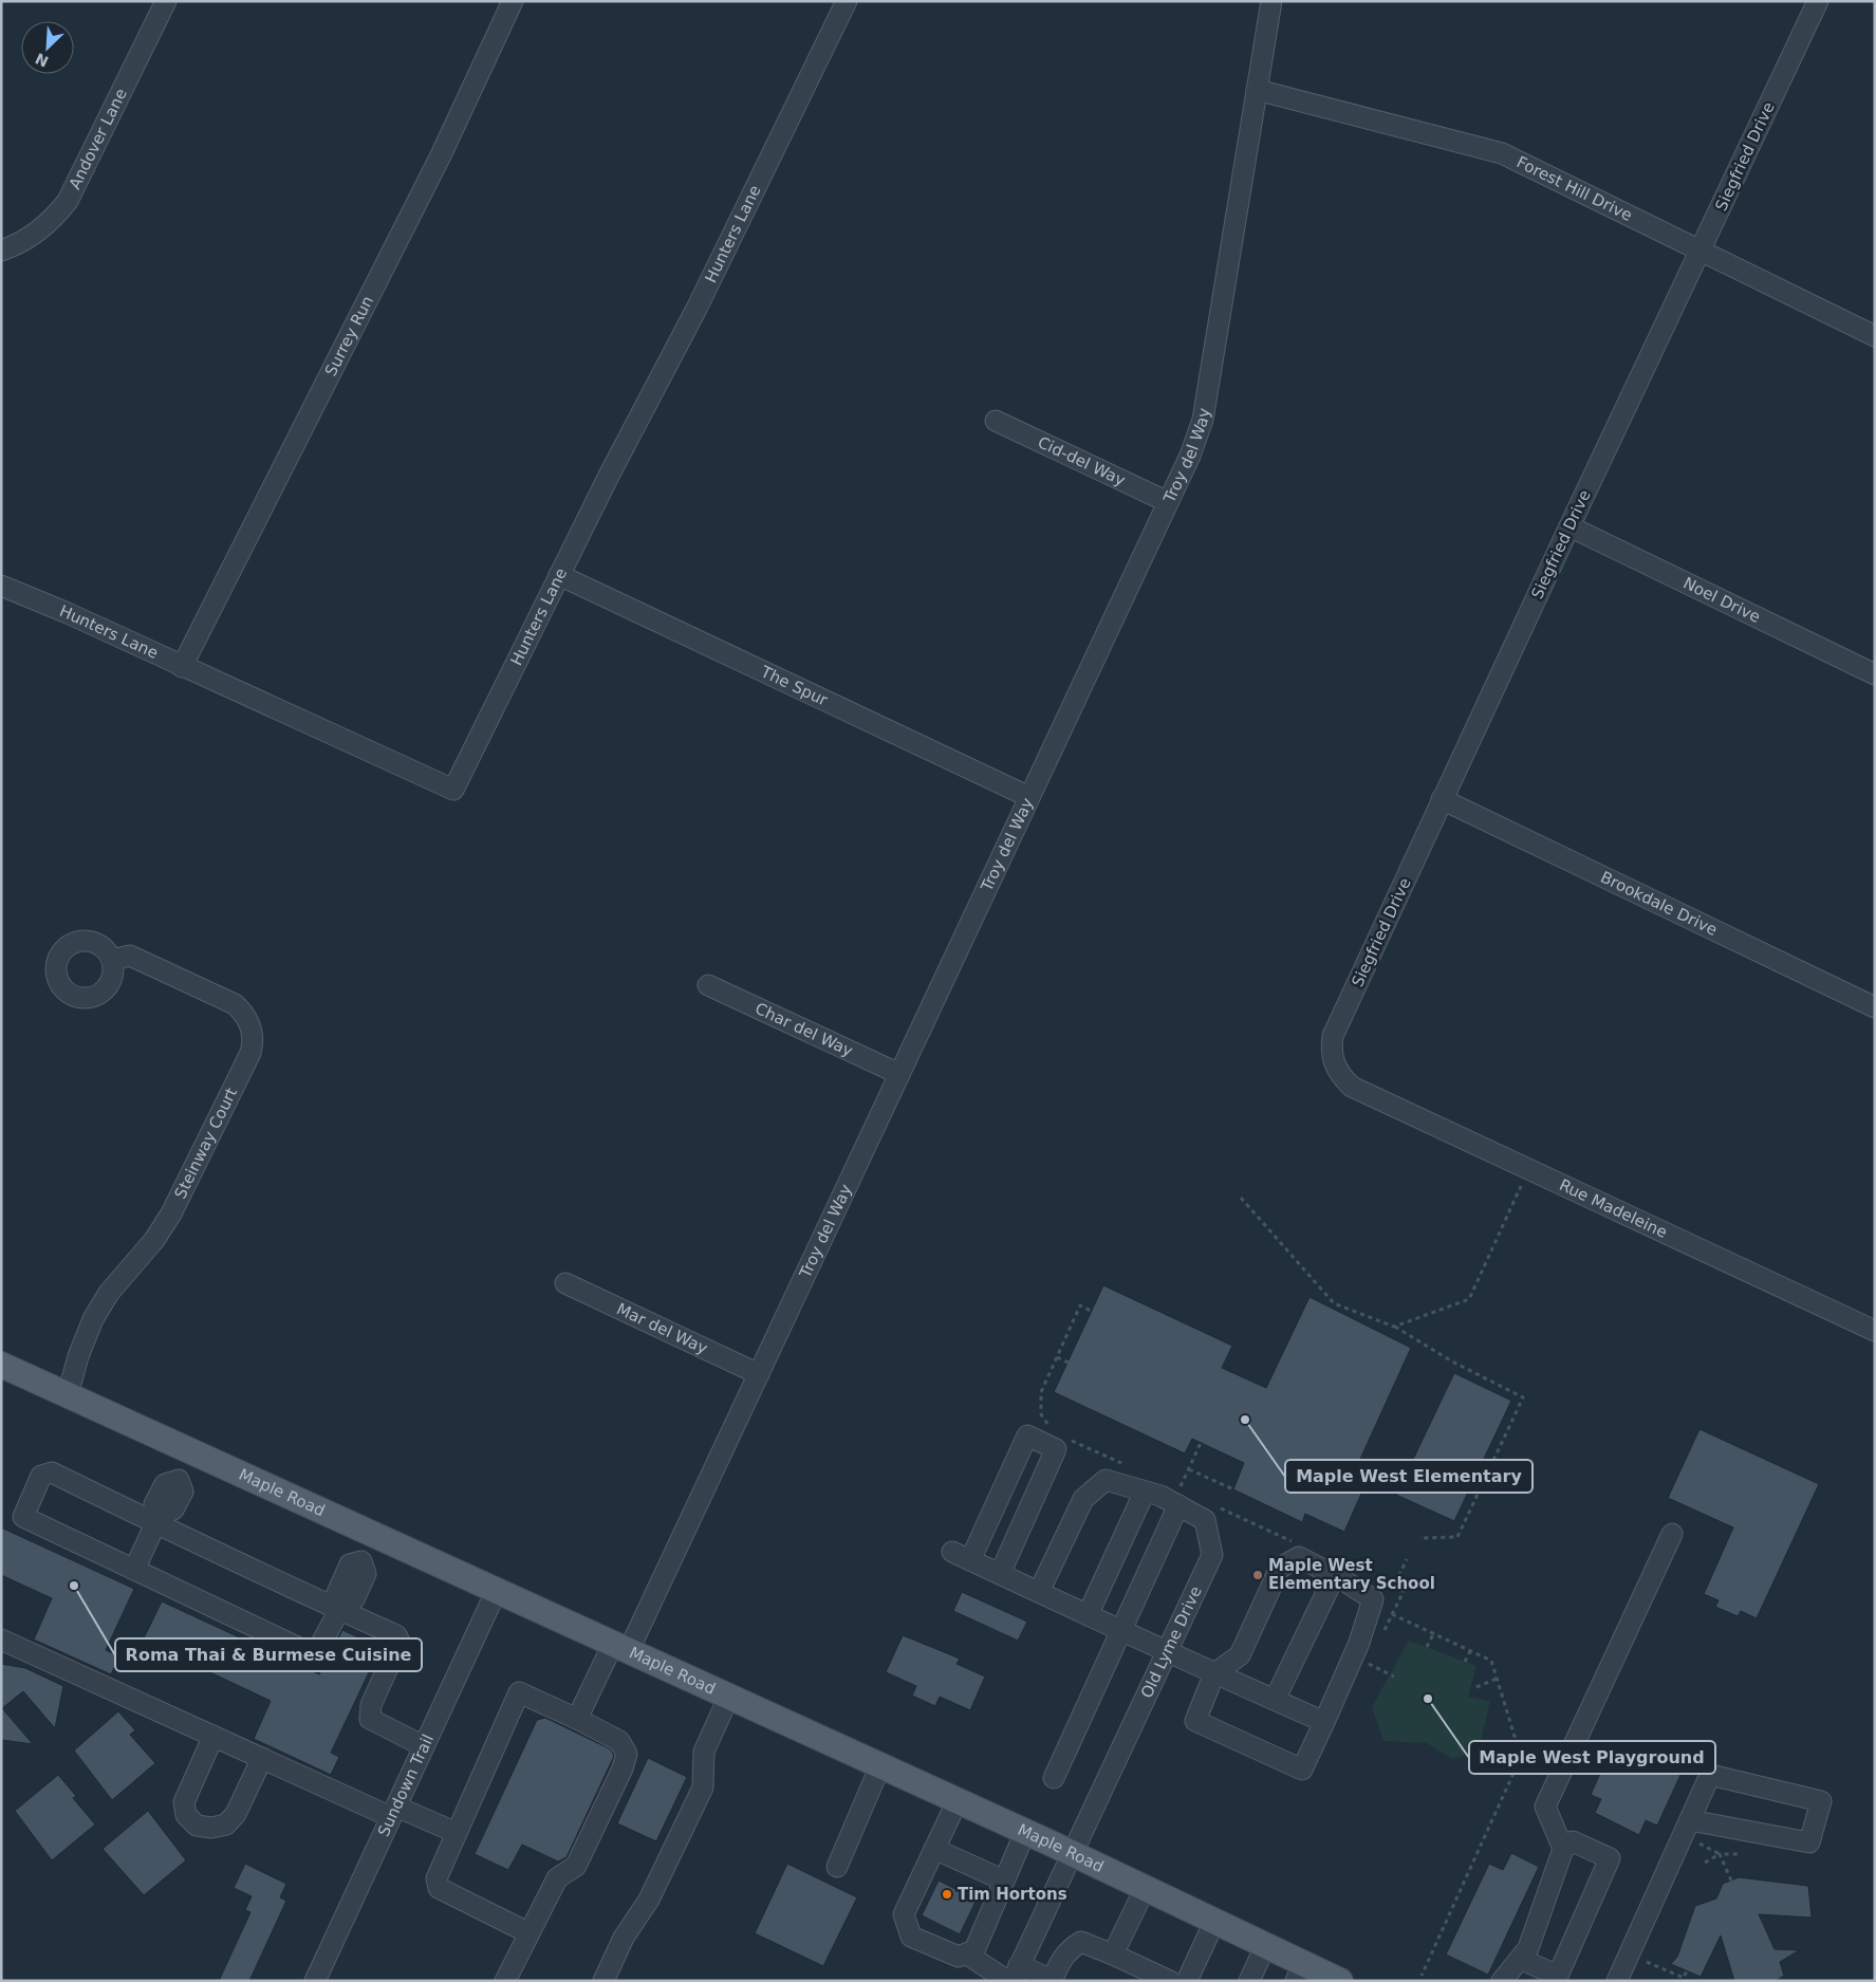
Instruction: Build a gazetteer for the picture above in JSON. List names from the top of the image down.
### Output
{
  "streets": {
    "main road": ["Maple Road"],
    "street": [
      "Andover Lane",
      "Siegfried Drive",
      "Forest Hill Drive",
      "Hunters Lane",
      "Surrey Run",
      "Troy del Way",
      "Cid-del Way",
      "Noel Drive",
      "The Spur",
      "Brookdale Drive",
      "Char del Way",
      "Steinway Court",
      "Rue Madeleine",
      "Mar del Way",
      "Old Lyme Drive",
      "Sundown Trail"
    ]
  },
  "crossings": [
    ["Siegfried Drive", "Forest Hill Drive"],
    ["Siegfried Drive", "Noel Drive"],
    ["Siegfried Drive", "Brookdale Drive"],
    ["Siegfried Drive", "Rue Madeleine"],
    ["Forest Hill Drive", "Troy del Way"],
    ["Hunters Lane", "Surrey Run"],
    ["Hunters Lane", "The Spur"],
    ["Troy del Way", "Cid-del Way"],
    ["Troy del Way", "The Spur"],
    ["Troy del Way", "Char del Way"],
    ["Troy del Way", "Mar del Way"],
    ["Troy del Way", "Maple Road"],
    ["Steinway Court", "Maple Road"],
    ["Maple Road", "Old Lyme Drive"],
    ["Maple Road", "Sundown Trail"]
  ],
  "places": [
    "Maple West Elementary",
    "Maple West Elementary School",
    "Roma Thai & Burmese Cuisine",
    "Maple West Playground",
    "Tim Hortons"
  ],
  "north": "bottom left"
}
